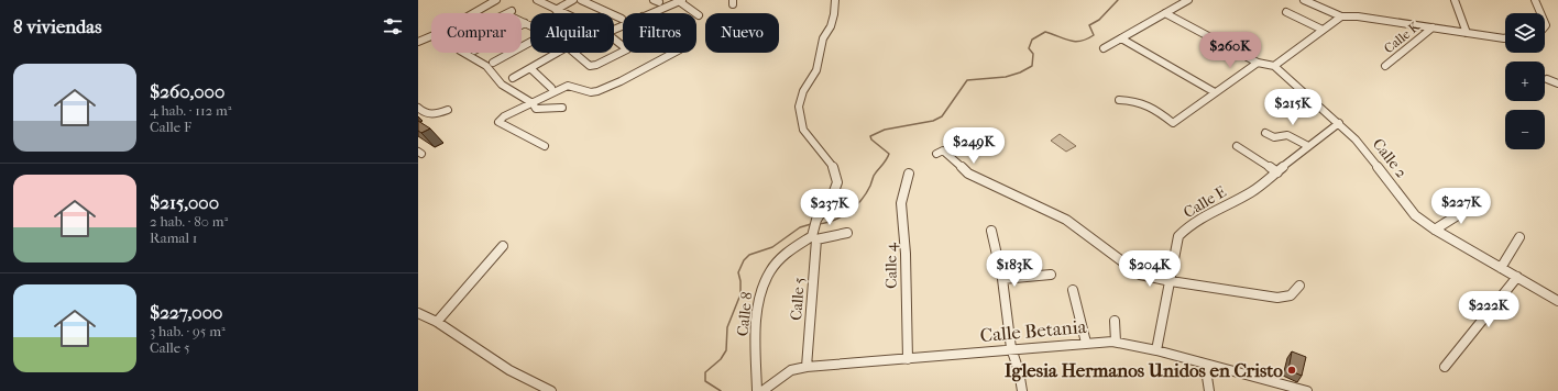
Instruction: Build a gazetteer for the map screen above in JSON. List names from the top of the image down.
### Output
{
  "streets": {
    "street": [
      "Calle K",
      "Calle 2",
      "Calle E",
      "Calle 4",
      "Calle 5",
      "Calle 8",
      "Calle Betania"
    ]
  },
  "crossings": [
    ["Calle 2", "Calle E"],
    ["Calle E", "Calle Betania"],
    ["Calle 4", "Calle Betania"],
    ["Calle 5", "Calle 8"],
    ["Calle 5", "Calle Betania"]
  ],
  "places": ["Iglesia Hermanos Unidos en Cristo"],
  "page": {
    "heading": "8 viviendas",
    "map_buttons": ["+", "−"],
    "chip": [
      "Comprar",
      "Alquilar",
      "Filtros",
      "Nuevo"
    ],
    "price": [
      "$260K",
      "$215K",
      "$249K",
      "$227K",
      "$237K",
      "$183K",
      "$204K",
      "$222K"
    ],
    "list": [
      {
        "name": "$260,000",
        "note": "4 hab. · 112 m² · Calle F"
      },
      {
        "name": "$215,000",
        "note": "2 hab. · 80 m² · Ramal 1"
      },
      {
        "name": "$227,000",
        "note": "3 hab. · 95 m² · Calle 5"
      }
    ]
  }
}
